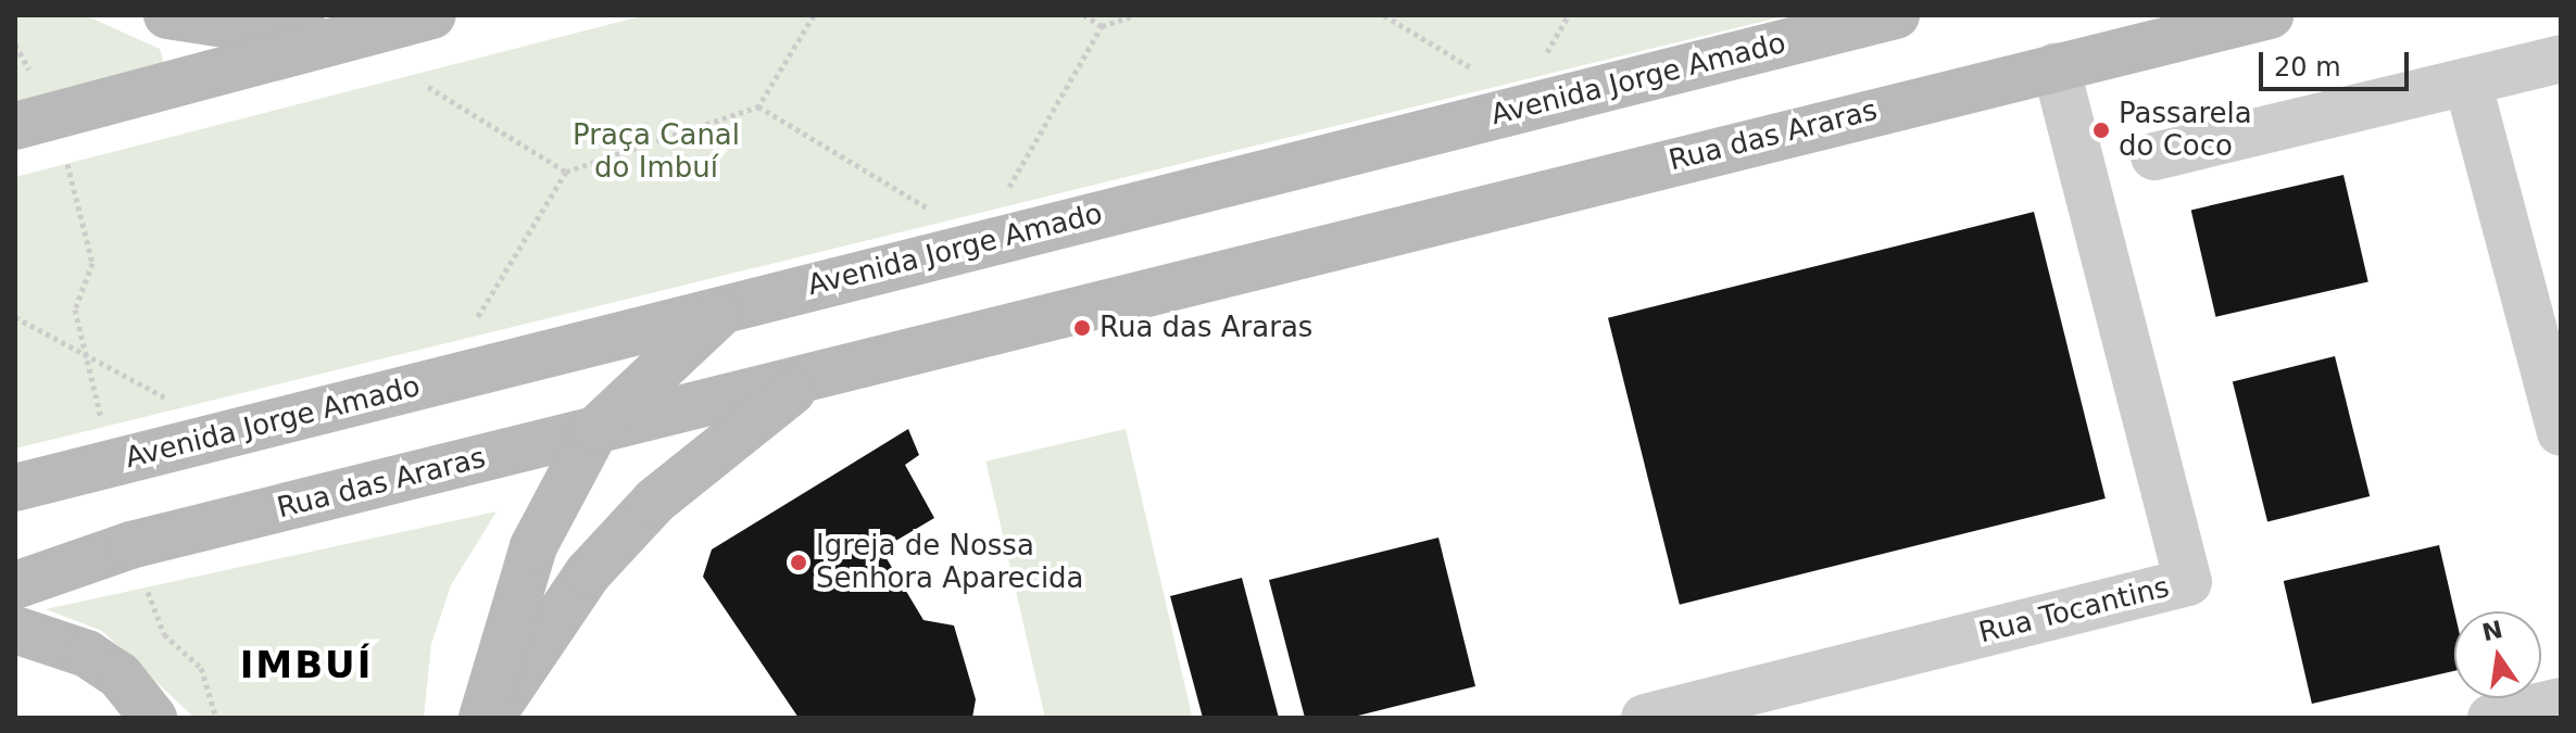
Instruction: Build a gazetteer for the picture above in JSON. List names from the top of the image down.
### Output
{
  "streets": {
    "street": ["Avenida Jorge Amado", "Rua das Araras", "Rua Tocantins"]
  },
  "crossings": [
    ["Rua das Araras", "Rua Tocantins"]
  ],
  "districts": ["IMBUÍ"],
  "parks": ["Praça Canal do Imbuí"],
  "places": ["Passarela do Coco", "Rua das Araras", "Igreja de Nossa Senhora Aparecida"],
  "scale_bar": "20 m",
  "north": "top"
}
